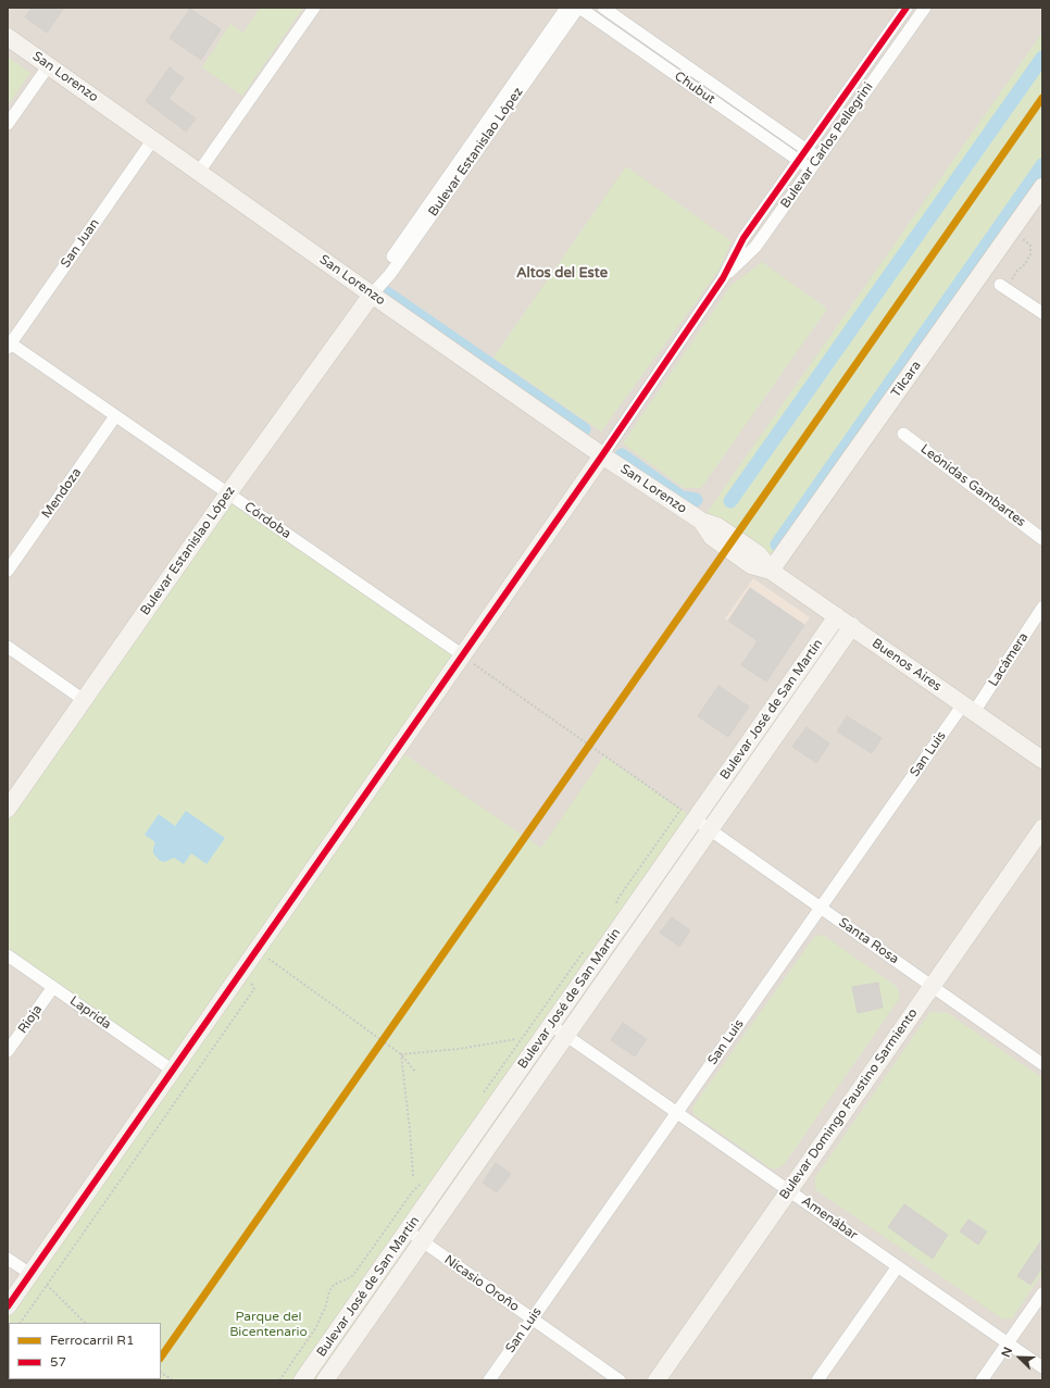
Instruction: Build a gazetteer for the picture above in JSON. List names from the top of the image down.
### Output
{
  "streets": {
    "main road": [
      "San Lorenzo",
      "Bulevar Carlos Pellegrini",
      "Bulevar Estanislao López",
      "Tilcara",
      "Buenos Aires",
      "Bulevar José de San Martín",
      "Bulevar Domingo Faustino Sarmiento"
    ],
    "street": [
      "Chubut",
      "San Juan",
      "Leónidas Gambartes",
      "Mendoza",
      "Córdoba",
      "Lacámera",
      "San Luis",
      "Santa Rosa",
      "Laprida",
      "Rioja",
      "Amenábar",
      "Nicasio Oroño"
    ]
  },
  "crossings": [
    ["San Lorenzo", "Bulevar Carlos Pellegrini"],
    ["San Lorenzo", "Bulevar Estanislao López"],
    ["San Lorenzo", "San Juan"],
    ["San Lorenzo", "Buenos Aires"],
    ["Chubut", "Bulevar Carlos Pellegrini"],
    ["Chubut", "Bulevar Estanislao López"],
    ["Bulevar Carlos Pellegrini", "Córdoba"],
    ["Bulevar Carlos Pellegrini", "Laprida"],
    ["Bulevar Estanislao López", "Córdoba"],
    ["San Juan", "Córdoba"],
    ["Tilcara", "Buenos Aires"],
    ["Mendoza", "Córdoba"],
    ["Lacámera", "Buenos Aires"],
    ["Lacámera", "San Luis"],
    ["Buenos Aires", "Bulevar José de San Martín"],
    ["Buenos Aires", "San Luis"],
    ["Bulevar José de San Martín", "Santa Rosa"],
    ["Bulevar José de San Martín", "Amenábar"],
    ["Bulevar José de San Martín", "Nicasio Oroño"],
    ["San Luis", "Santa Rosa"],
    ["San Luis", "Amenábar"],
    ["San Luis", "Nicasio Oroño"],
    ["Santa Rosa", "Bulevar Domingo Faustino Sarmiento"],
    ["Laprida", "Rioja"],
    ["Bulevar Domingo Faustino Sarmiento", "Amenábar"]
  ],
  "districts": ["Altos del Este"],
  "parks": ["Parque del Bicentenario"],
  "lines": ["transit line 57", "rail line R1"],
  "legend": ["Ferrocarril R1", "57"],
  "north": "top left"
}
